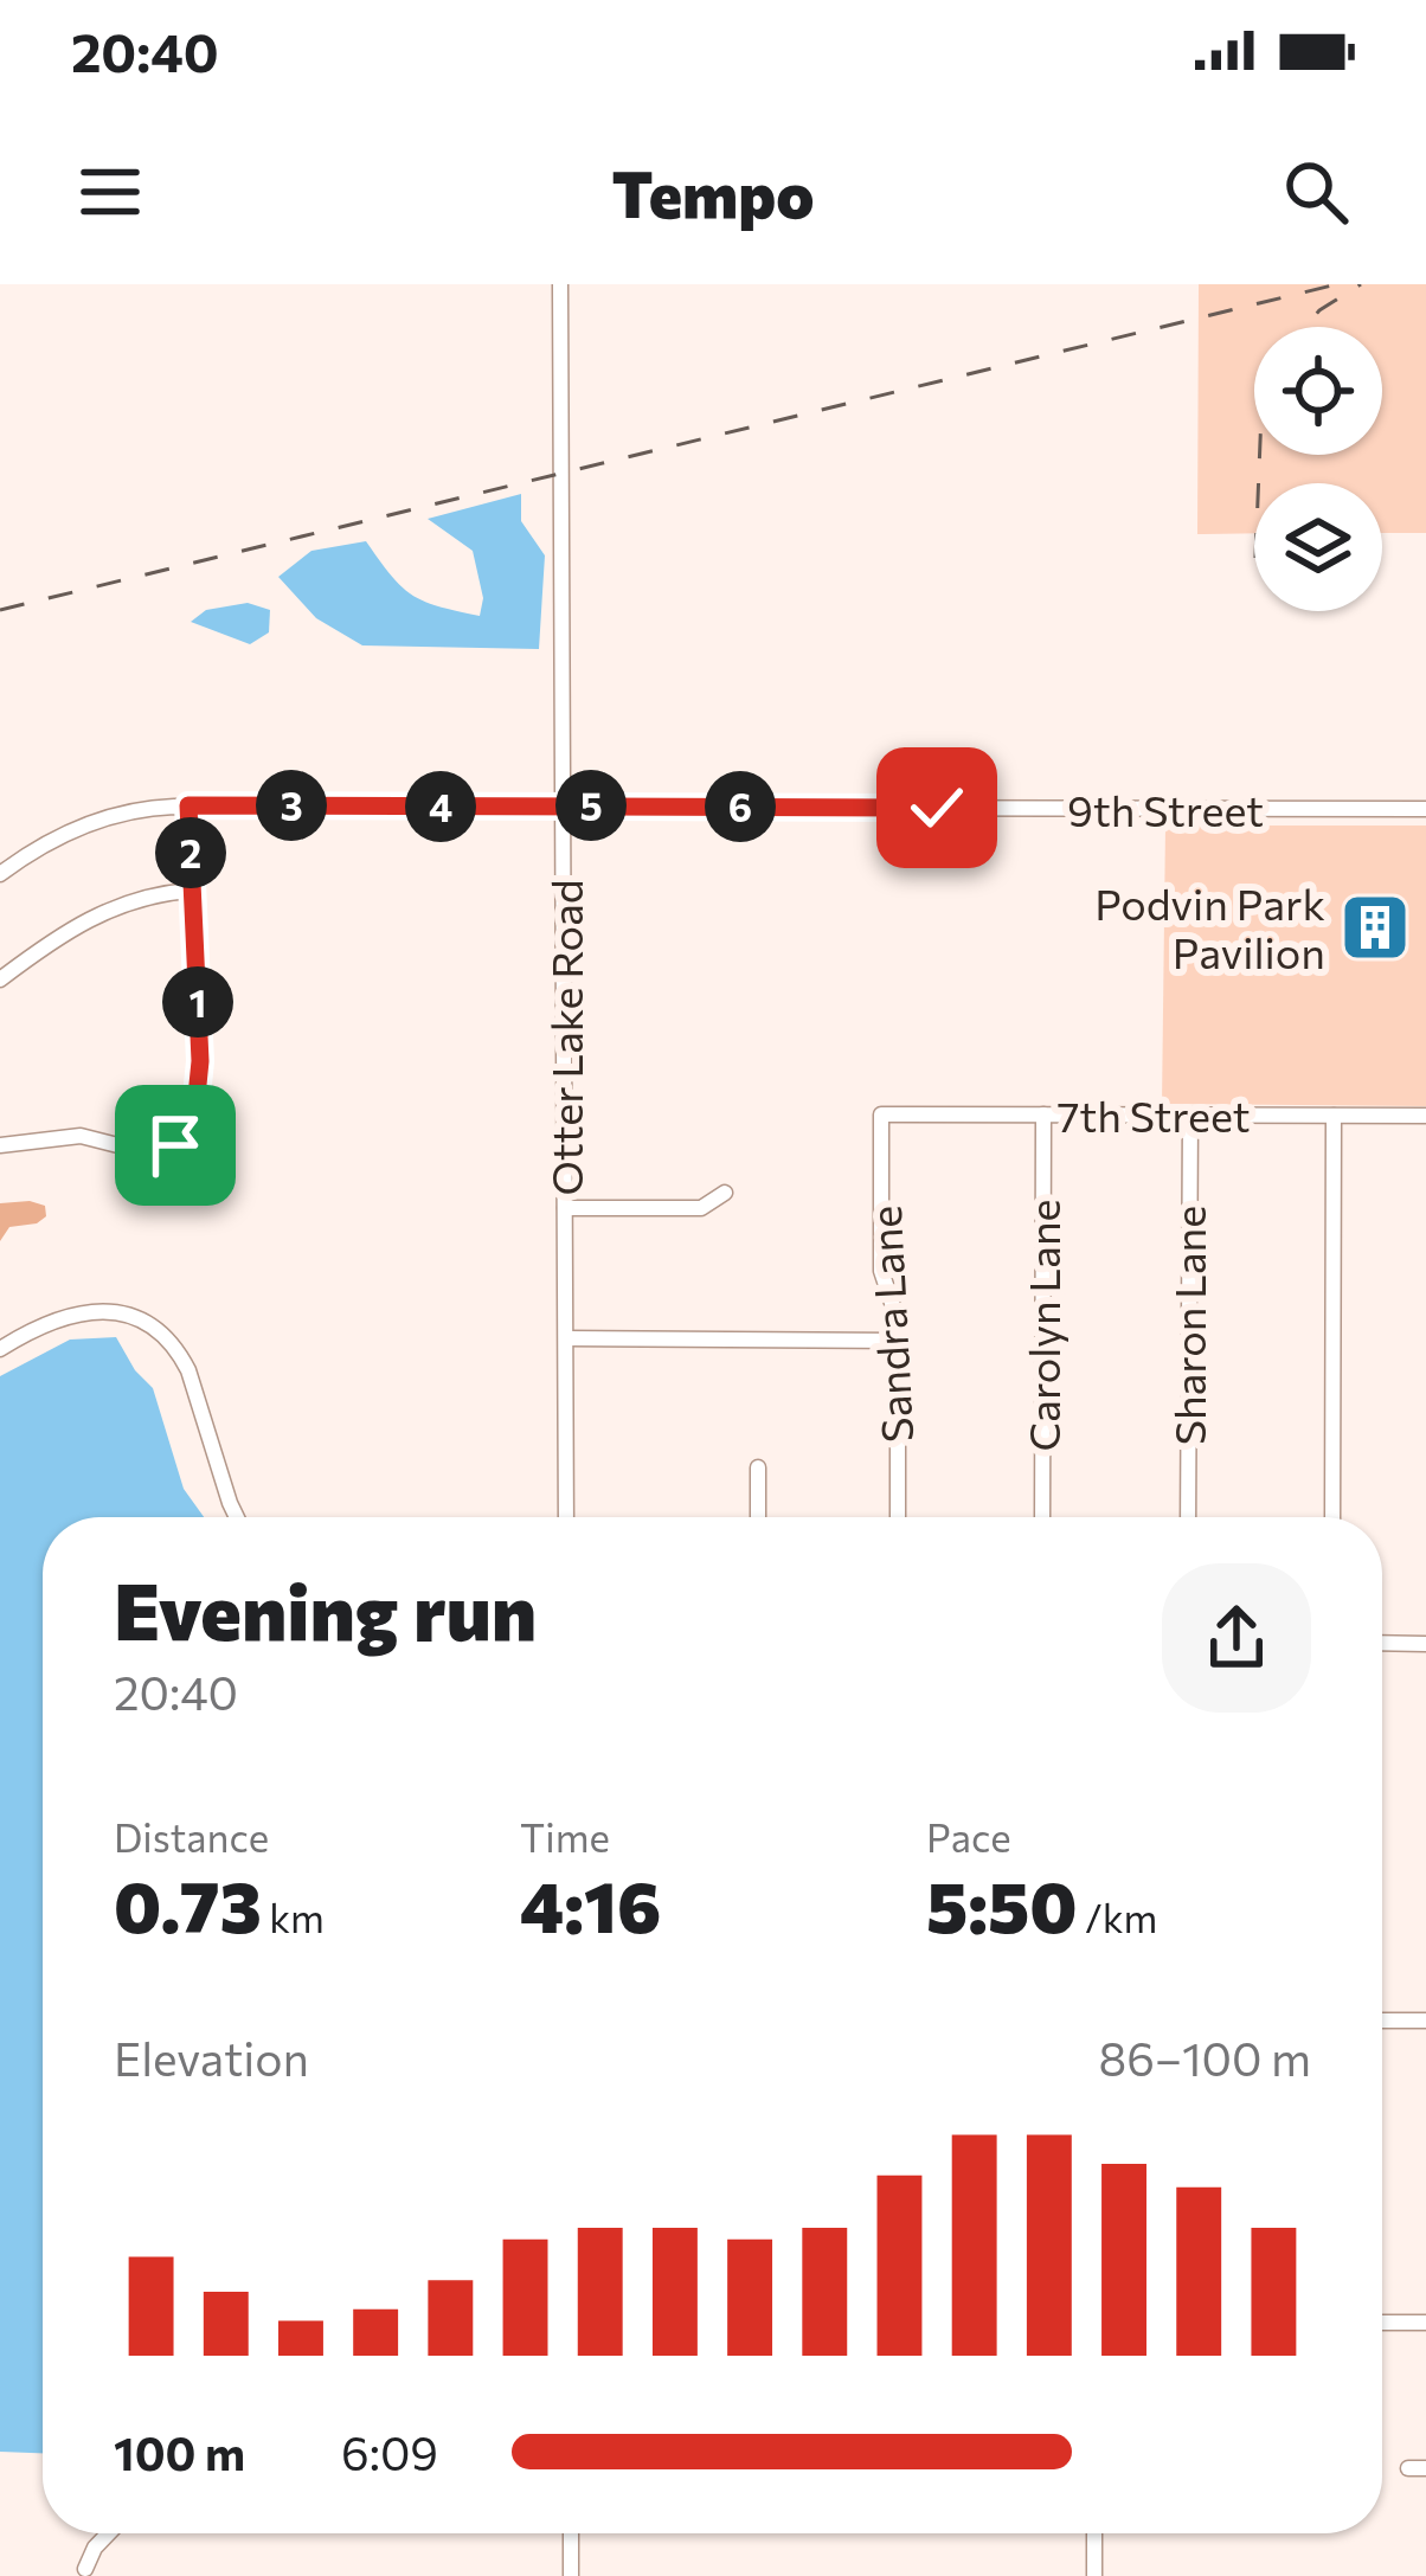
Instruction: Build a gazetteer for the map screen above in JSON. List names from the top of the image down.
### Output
{
  "streets": {
    "street": [
      "9th Street",
      "Otter Lake Road",
      "7th Street",
      "Sandra Lane",
      "Carolyn Lane",
      "Sharon Lane"
    ]
  },
  "crossings": [
    ["9th Street", "Otter Lake Road"],
    ["7th Street", "Sandra Lane"],
    ["7th Street", "Carolyn Lane"],
    ["7th Street", "Sharon Lane"]
  ],
  "places": {
    "building": ["Podvin Park Pavilion"]
  },
  "page": {
    "status": "20:40",
    "header": "Tempo",
    "pins": [
      "3",
      "5",
      "4",
      "6",
      "2",
      "1"
    ],
    "heading": ["Evening run", "20:40"],
    "stats": [
      ["Distance", "0.73 km"],
      ["Time", "4:16"],
      ["Pace", "5:50 /km"]
    ],
    "chart": ["Elevation", "86–100 m"],
    "list": [
      {
        "name": "100 m",
        "note": "6:09"
      }
    ]
  }
}
